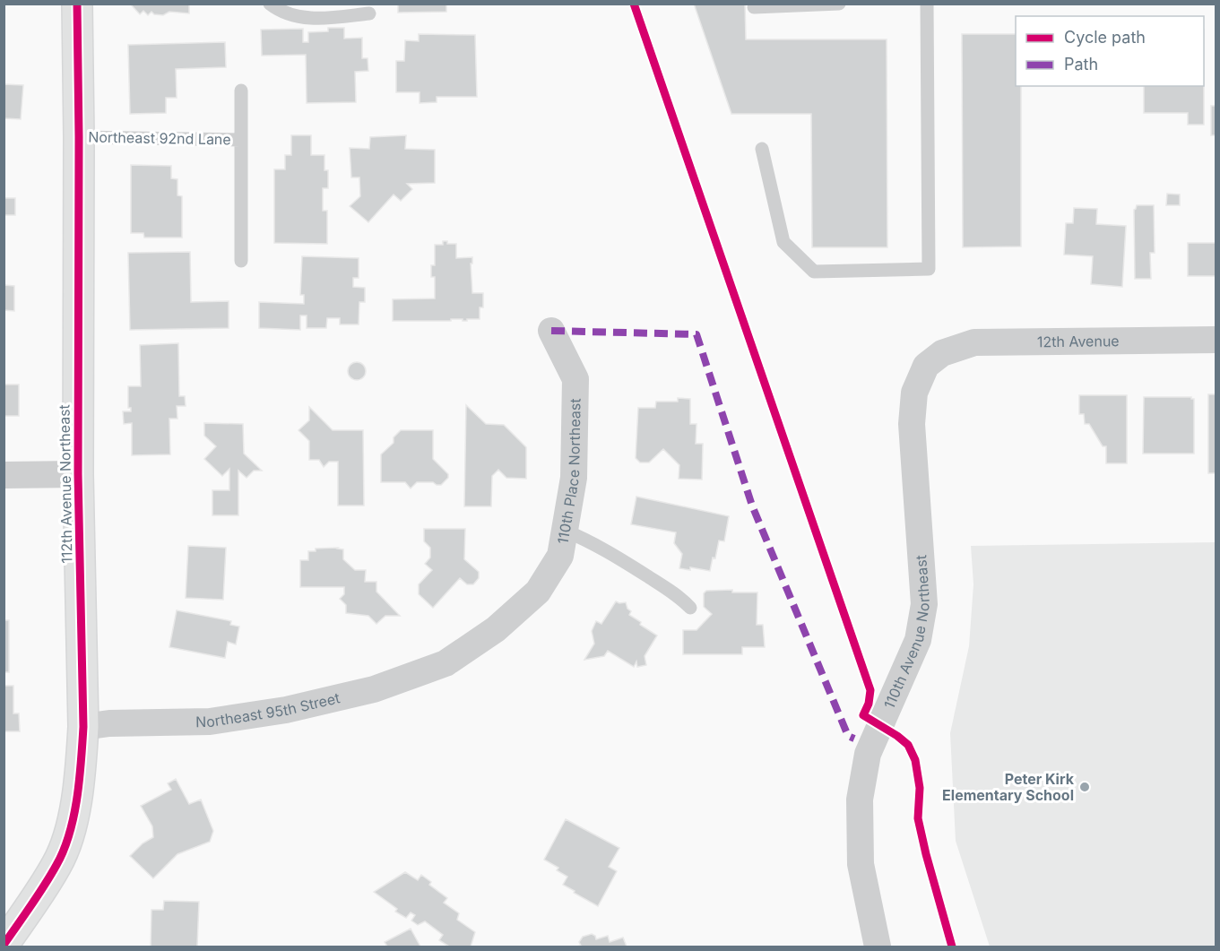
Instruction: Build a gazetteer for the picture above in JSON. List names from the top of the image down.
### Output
{
  "streets": {
    "street": [
      "12th Avenue",
      "110th Place Northeast",
      "112th Avenue Northeast",
      "110th Avenue Northeast",
      "Northeast 95th Street"
    ],
    "lane": ["Northeast 92nd Lane"]
  },
  "crossings": [
    ["Northeast 92nd Lane", "112th Avenue Northeast"],
    ["12th Avenue", "110th Avenue Northeast"],
    ["110th Place Northeast", "Northeast 95th Street"],
    ["112th Avenue Northeast", "Northeast 95th Street"]
  ],
  "places": ["Peter Kirk Elementary School"],
  "legend": ["Cycle path", "Path"]
}
